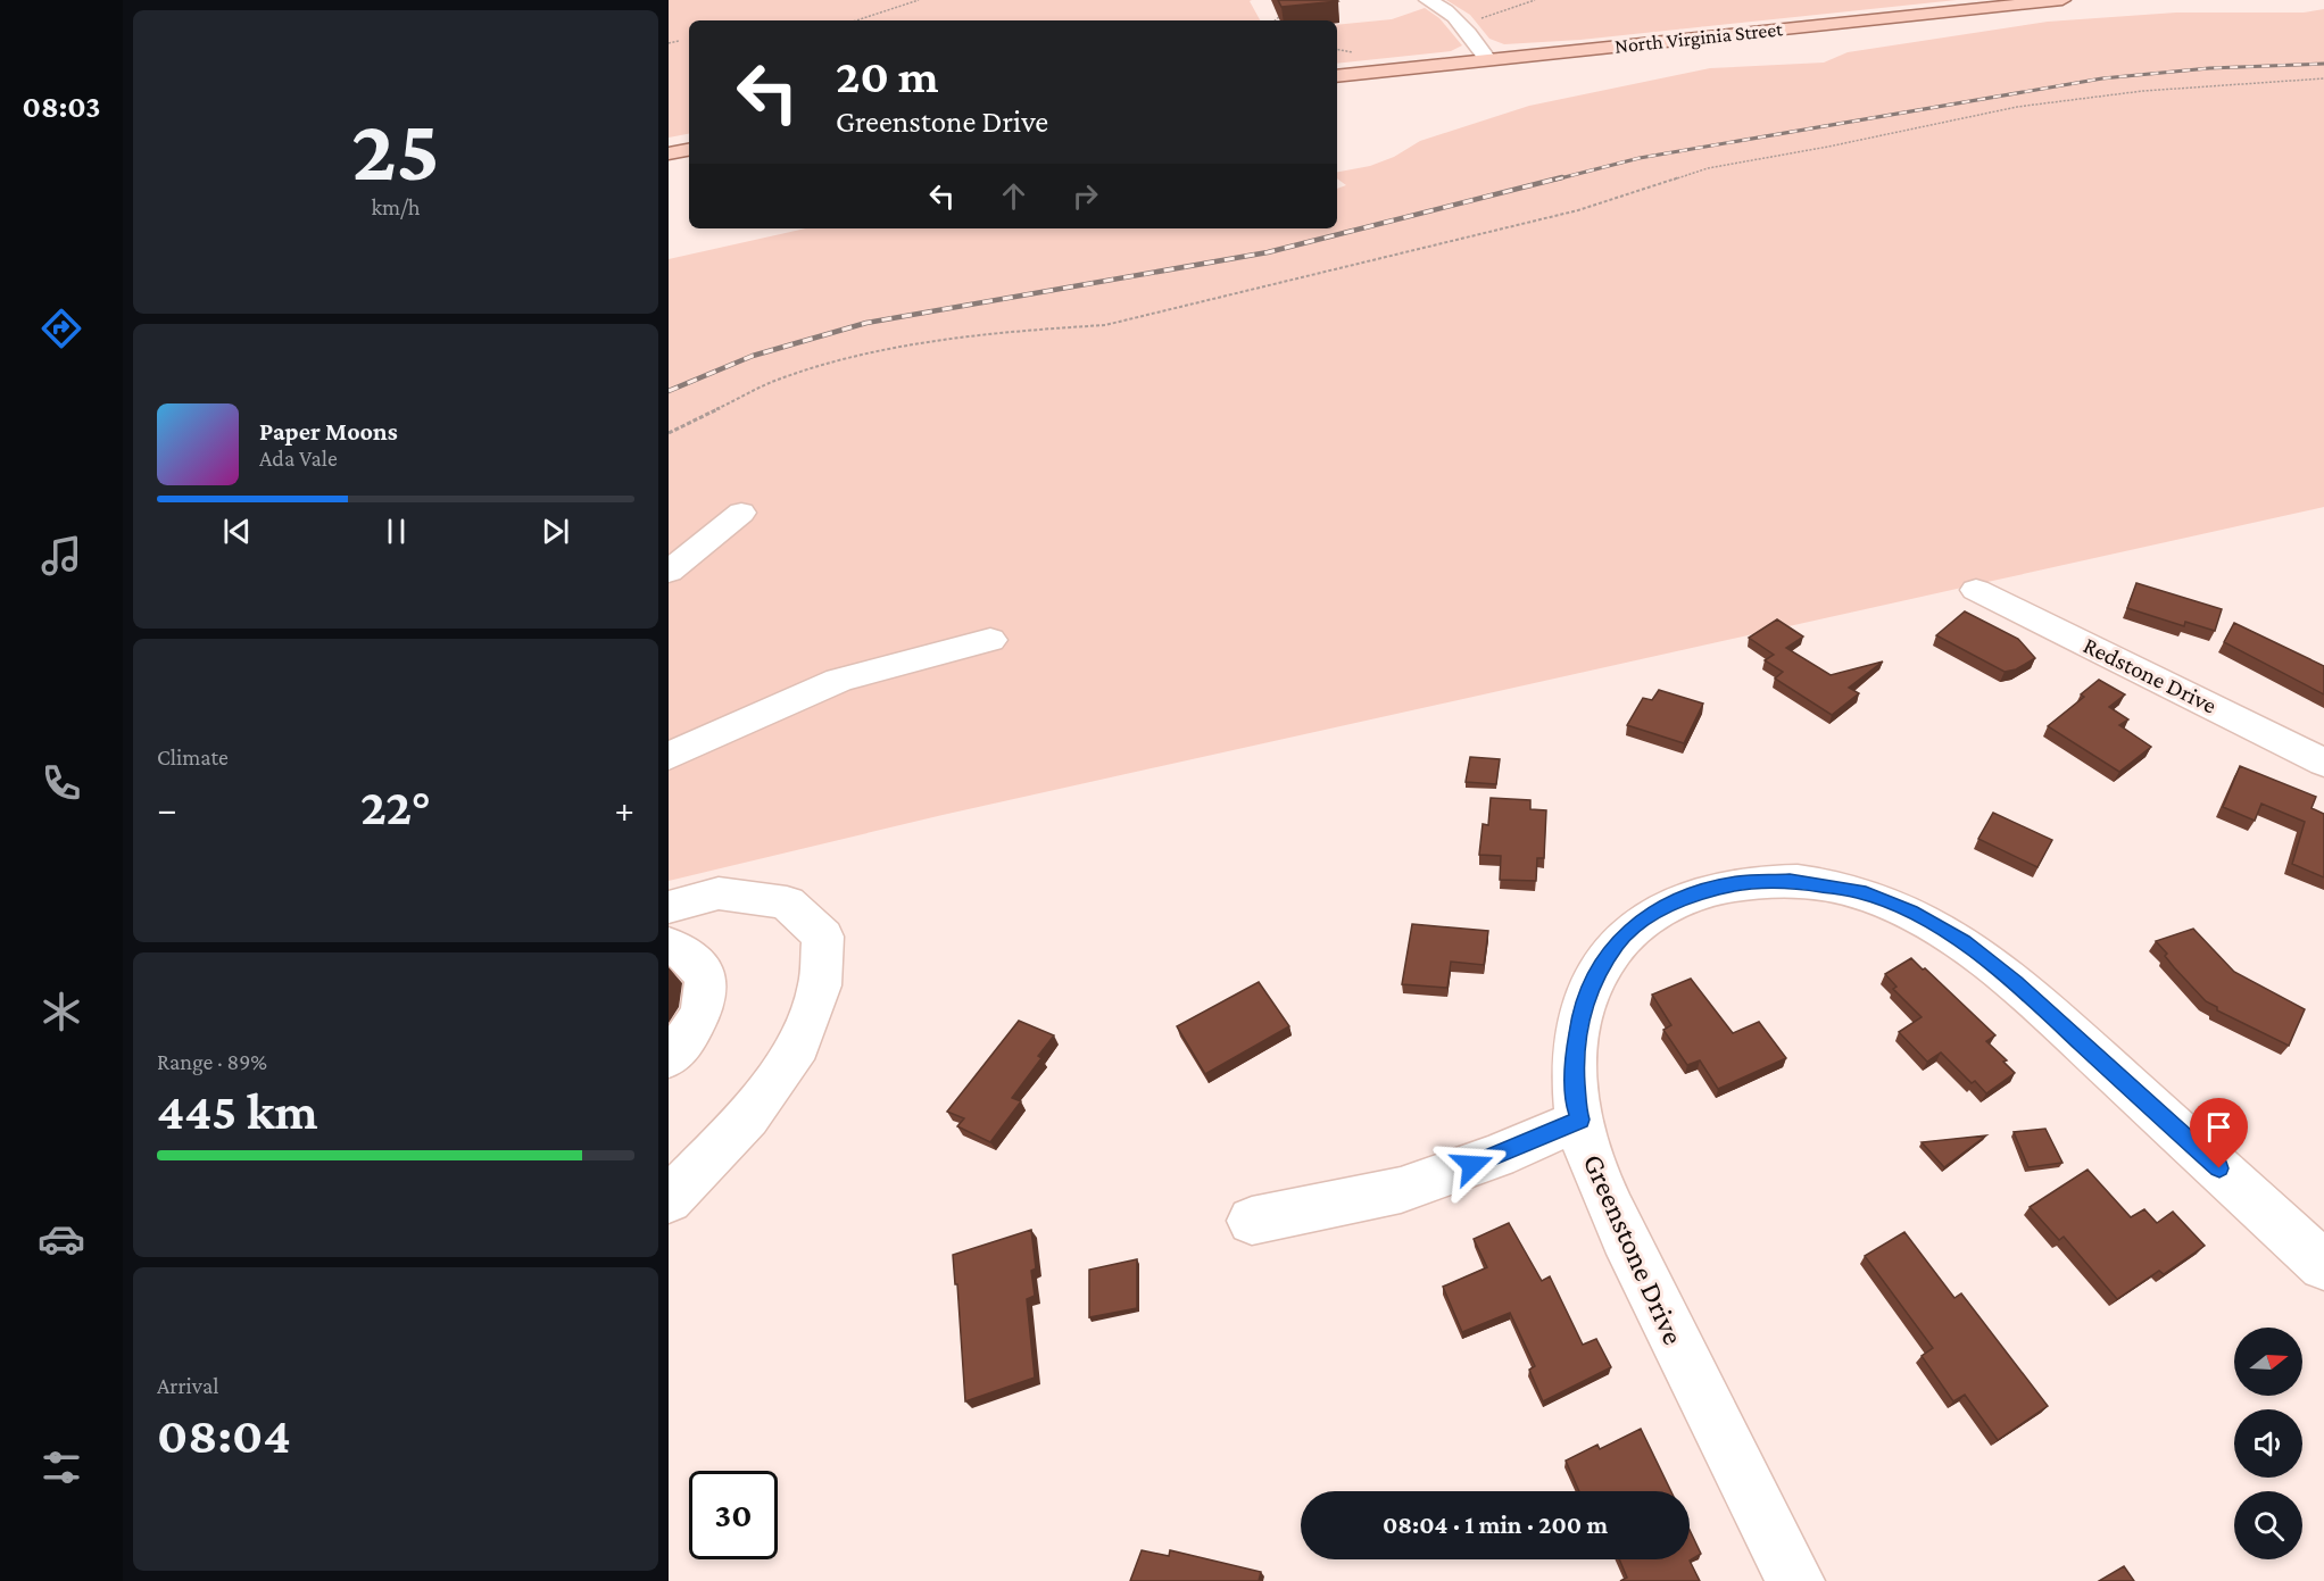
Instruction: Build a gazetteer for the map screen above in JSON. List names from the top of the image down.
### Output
{
  "streets": {
    "main road": ["North Virginia Street"],
    "street": ["Redstone Drive", "Greenstone Drive"]
  },
  "north": "right",
  "page": {
    "tabs": "08:03",
    "tile": [
      ["25", "km/h"],
      "Climate",
      ["Range · 89%", "445 km"],
      ["Arrival", "08:04"]
    ],
    "turn": ["20 m", "Greenstone Drive"],
    "song": ["Paper Moons", "Ada Vale"],
    "heat": ["−", "22°", "+"],
    "limit": "30",
    "trip": "08:04 · 1 min · 200 m"
  }
}
